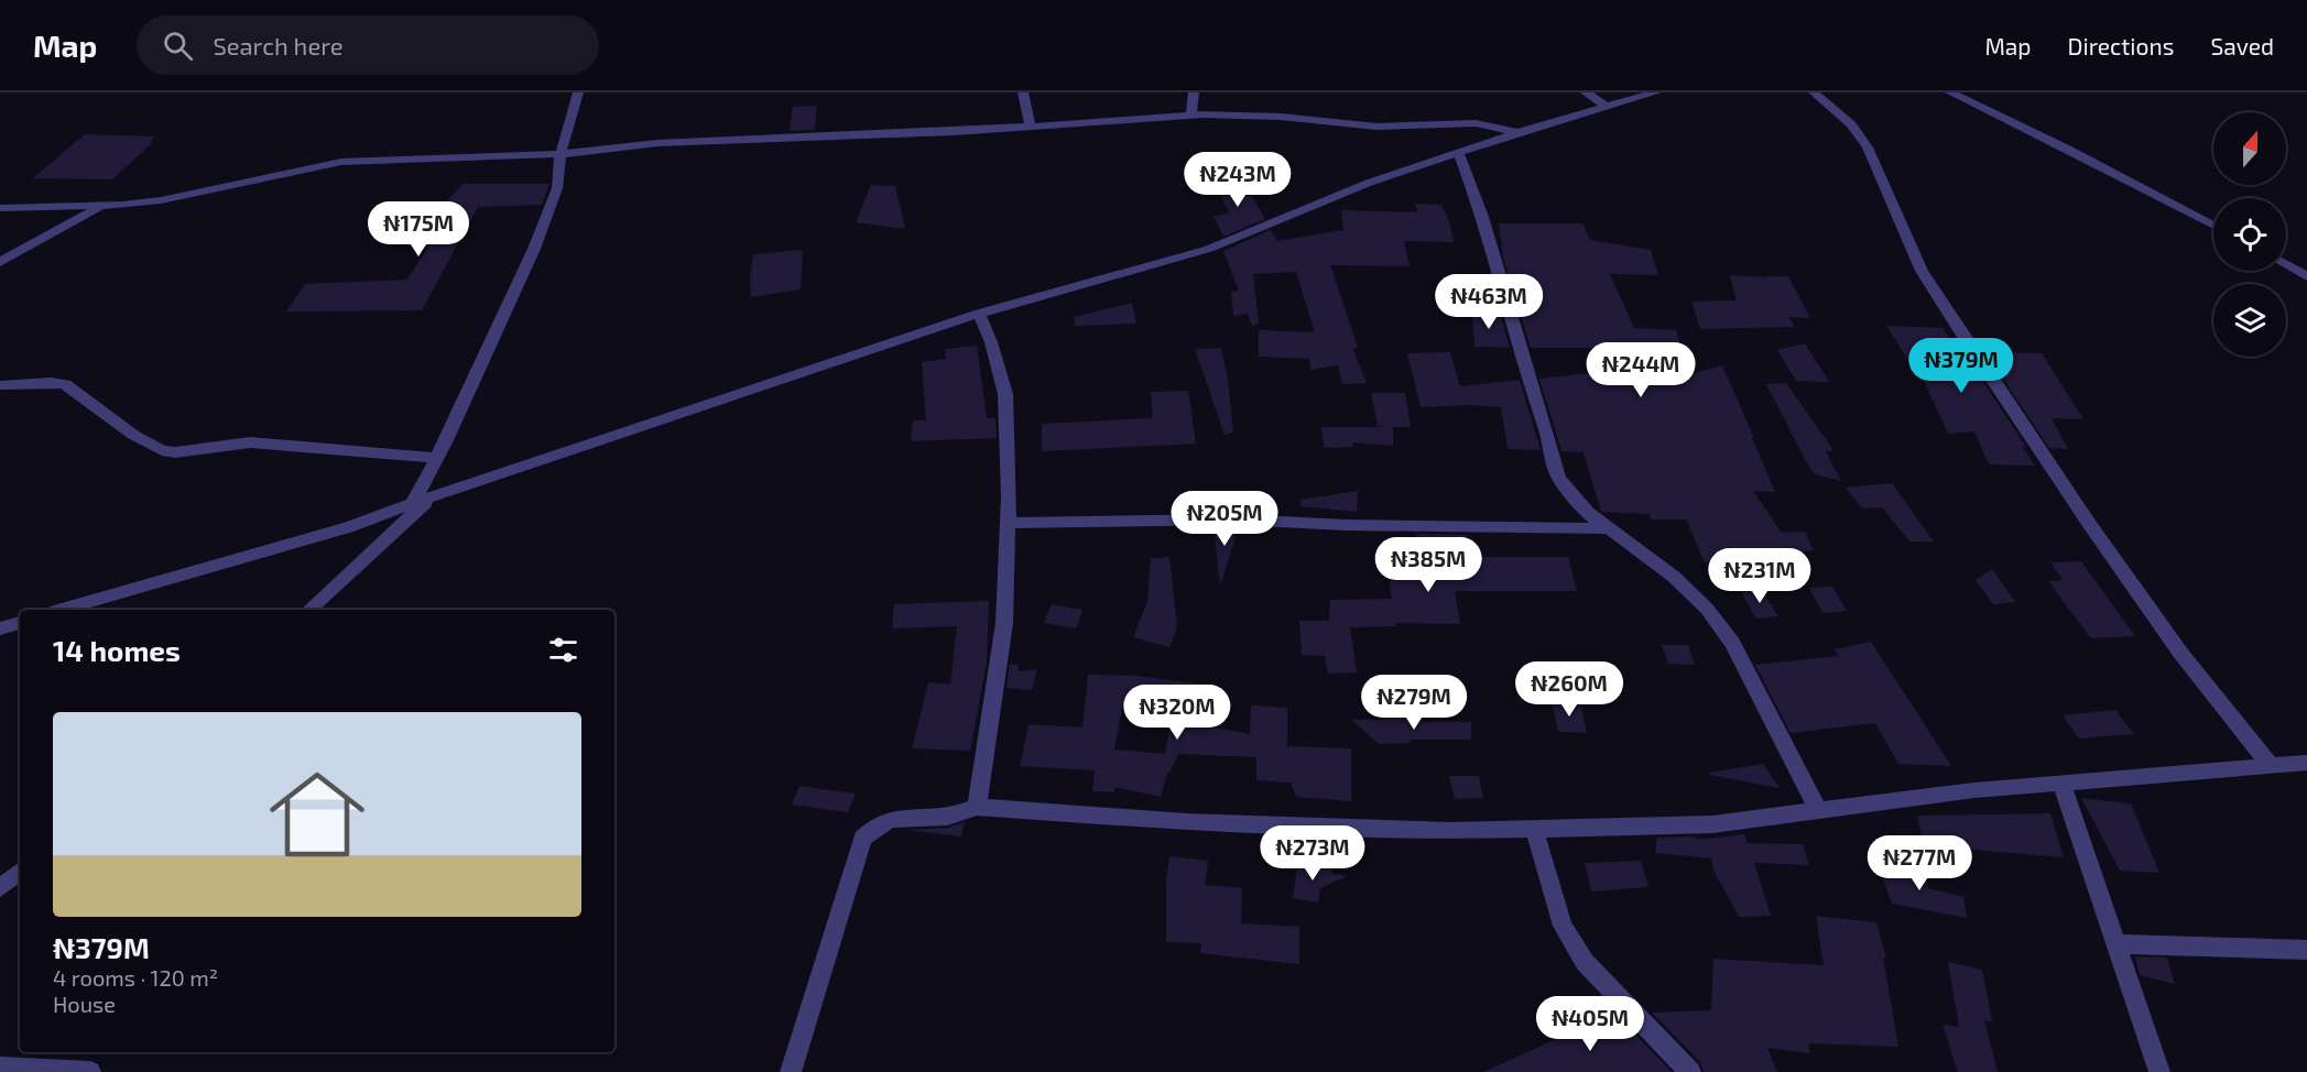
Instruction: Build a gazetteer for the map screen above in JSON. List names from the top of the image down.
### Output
{
  "north": "top",
  "page": {
    "header": "Map",
    "search": "Search here",
    "nav": ["Map", "Directions", "Saved"],
    "price": [
      "₦243M",
      "₦175M",
      "₦463M",
      "₦379M",
      "₦244M",
      "₦205M",
      "₦385M",
      "₦231M",
      "₦260M",
      "₦279M",
      "₦320M",
      "₦273M",
      "₦277M",
      "₦405M"
    ],
    "heading": "14 homes",
    "list": [
      {
        "name": "₦379M",
        "note": "4 rooms · 120 m² · House"
      }
    ]
  }
}
